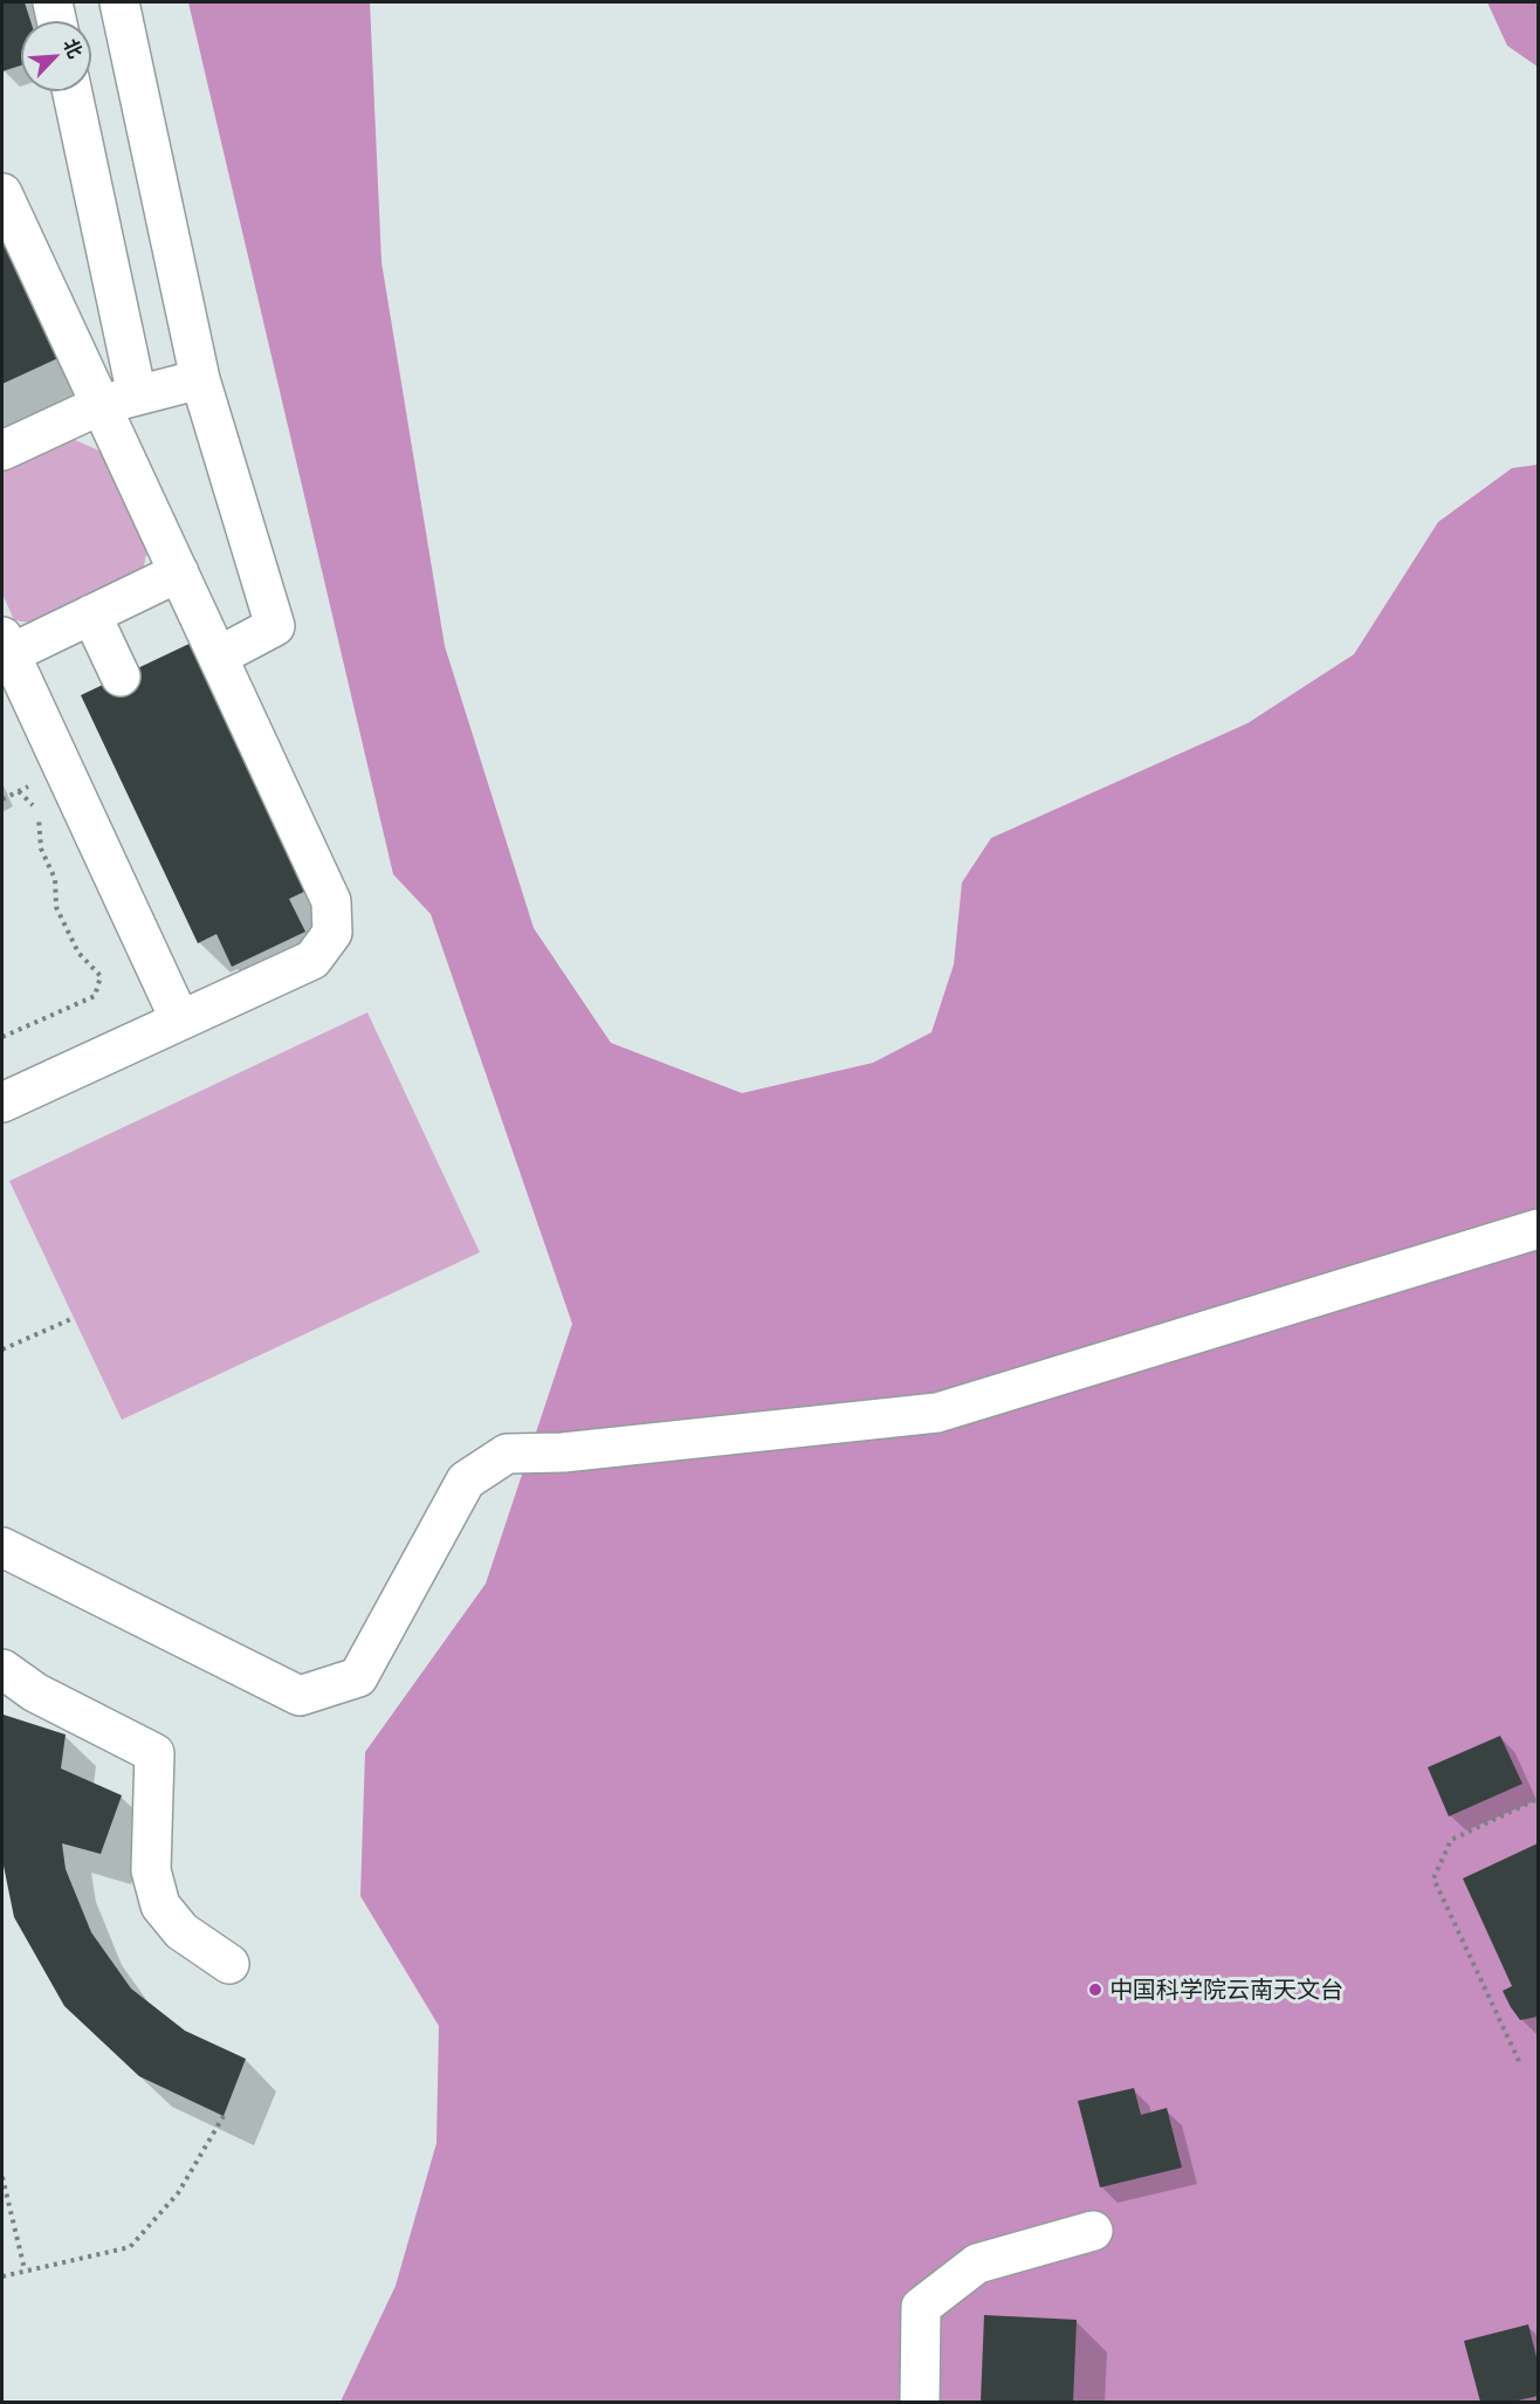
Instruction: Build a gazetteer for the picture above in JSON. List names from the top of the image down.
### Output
{
  "places": ["中国科学院云南天文台"],
  "north": "top right"
}
